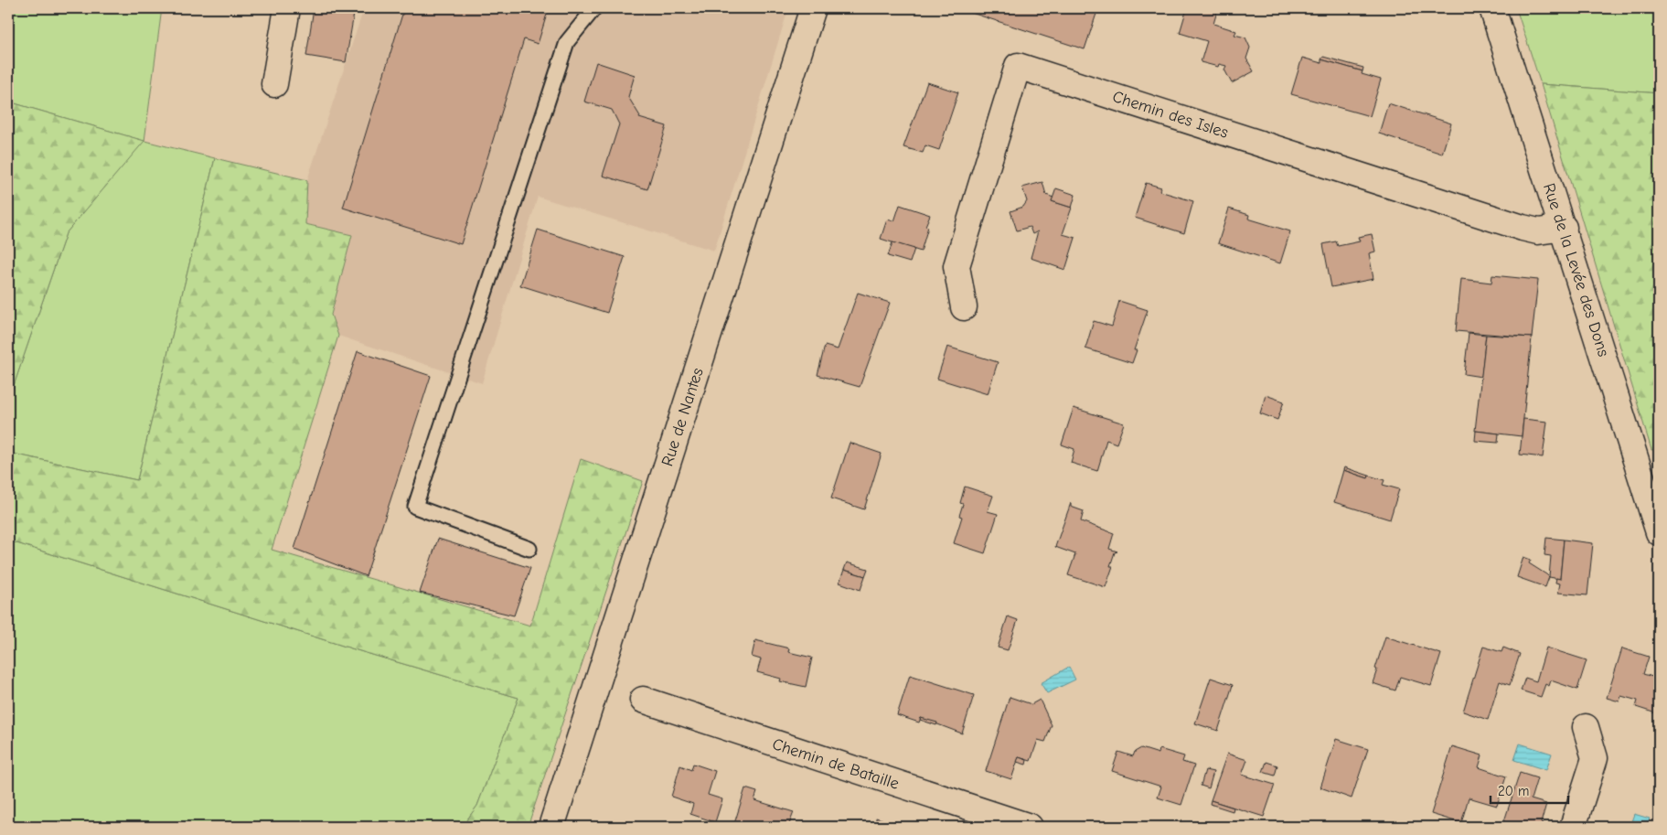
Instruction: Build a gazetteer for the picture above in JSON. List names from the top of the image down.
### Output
{
  "streets": {
    "street": [
      "Chemin des Isles",
      "Rue de la Levée des Dons",
      "Rue de Nantes",
      "Chemin de Bataille"
    ]
  },
  "crossings": [
    ["Chemin des Isles", "Rue de la Levée des Dons"]
  ],
  "scale_bar": "20 m"
}
